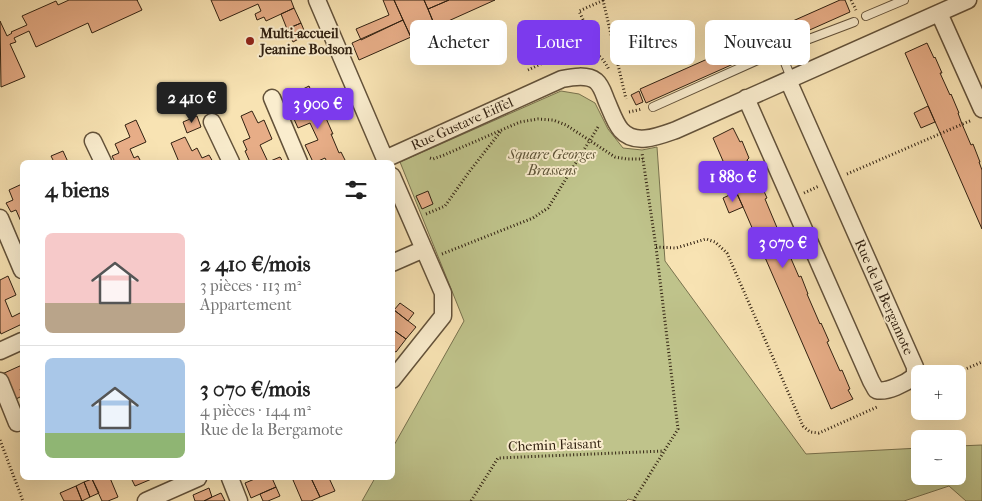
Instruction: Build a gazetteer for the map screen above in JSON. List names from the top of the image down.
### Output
{
  "streets": {
    "street": ["Rue Gustave Eiffel", "Rue de la Bergamote"],
    "path": ["Chemin Faisant"]
  },
  "parks": ["Square Georges Brassens"],
  "places": ["Multi-accueil Jeanine Bodson"],
  "page": {
    "chip": [
      "Acheter",
      "Louer",
      "Filtres",
      "Nouveau"
    ],
    "price": [
      "2 410 €",
      "3 900 €",
      "1 880 €",
      "3 070 €"
    ],
    "heading": "4 biens",
    "list": [
      {
        "name": "2 410 €/mois",
        "note": "3 pièces · 113 m² · Appartement"
      },
      {
        "name": "3 070 €/mois",
        "note": "4 pièces · 144 m² · Rue de la Bergamote"
      }
    ],
    "map_buttons": ["+", "−"]
  }
}
